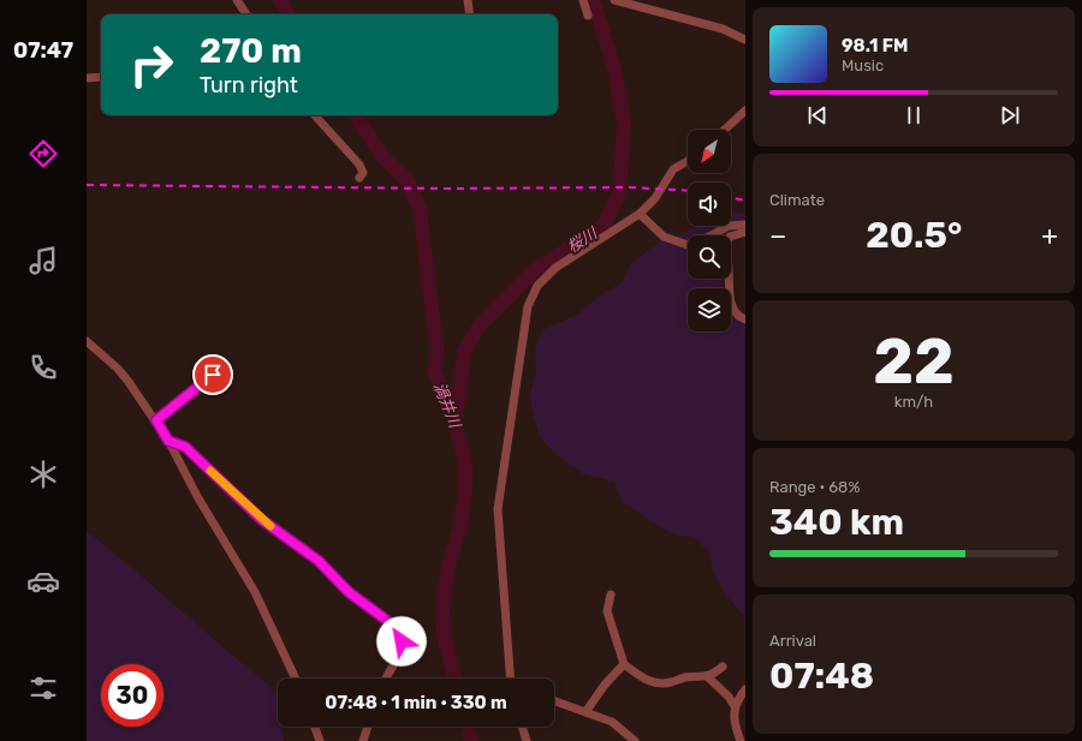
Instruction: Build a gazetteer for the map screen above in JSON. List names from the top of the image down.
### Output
{
  "water": ["桜川", "渦井川"],
  "north": "bottom left",
  "page": {
    "tabs": "07:47",
    "turn": ["270 m", "Turn right"],
    "song": ["98.1 FM", "Music"],
    "tile": [
      "Climate",
      ["22", "km/h"],
      ["Range · 68%", "340 km"],
      ["Arrival", "07:48"]
    ],
    "heat": ["−", "20.5°", "+"],
    "limit": "30",
    "trip": "07:48 · 1 min · 330 m"
  }
}
